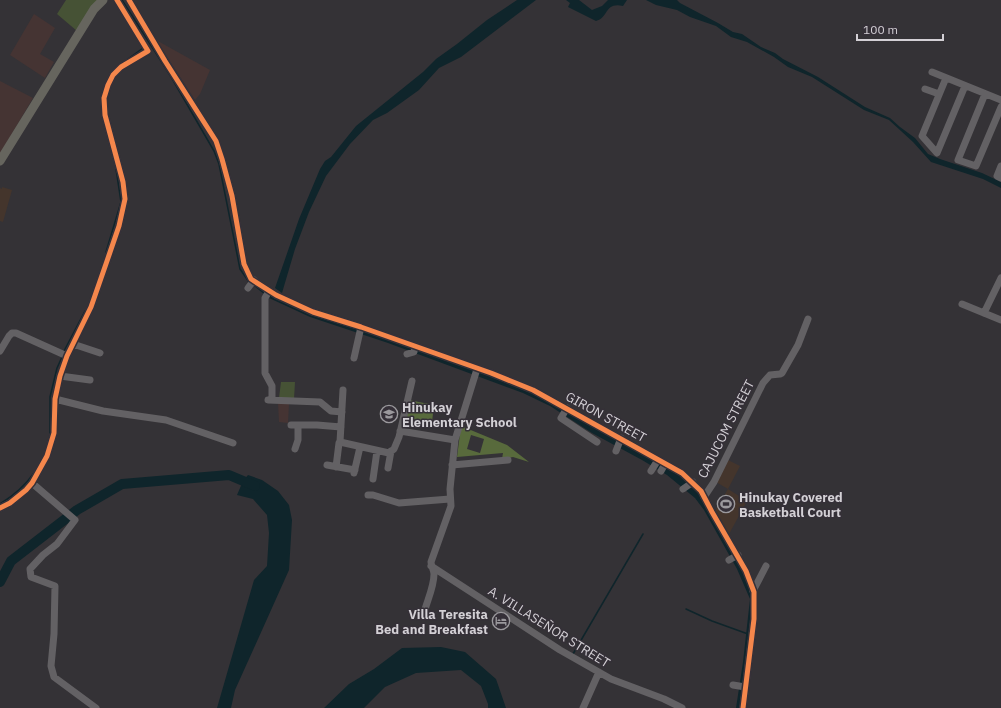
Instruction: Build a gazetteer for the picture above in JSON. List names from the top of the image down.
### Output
{
  "streets": {
    "street": ["GIRON STREET", "CAJUCOM STREET", "A. VILLASEÑOR STREET"]
  },
  "crossings": [
    ["GIRON STREET", "CAJUCOM STREET"]
  ],
  "places": {
    "school or university": ["Hinukay Elementary School"],
    "sports": ["Hinukay Covered Basketball Court"],
    "hotel": ["Villa Teresita Bed and Breakfast"]
  },
  "scale_bar": "100 m"
}
